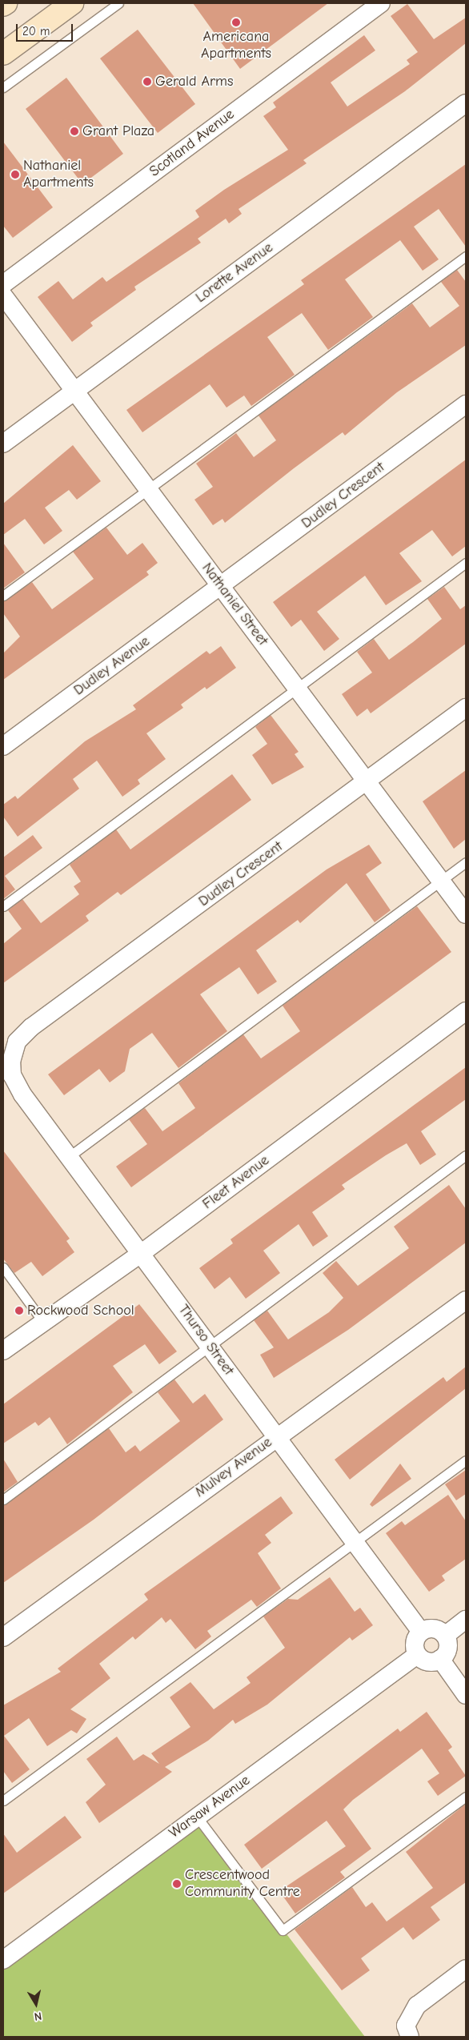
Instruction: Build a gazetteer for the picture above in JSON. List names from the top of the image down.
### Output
{
  "streets": {
    "street": [
      "Scotland Avenue",
      "Lorette Avenue",
      "Dudley Crescent",
      "Nathaniel Street",
      "Dudley Avenue",
      "Fleet Avenue",
      "Thurso Street",
      "Mulvey Avenue",
      "Warsaw Avenue"
    ]
  },
  "crossings": [
    ["Lorette Avenue", "Nathaniel Street"],
    ["Dudley Crescent", "Nathaniel Street"],
    ["Dudley Crescent", "Dudley Avenue"],
    ["Dudley Crescent", "Thurso Street"],
    ["Nathaniel Street", "Dudley Avenue"],
    ["Fleet Avenue", "Thurso Street"],
    ["Thurso Street", "Mulvey Avenue"],
    ["Thurso Street", "Warsaw Avenue"]
  ],
  "places": [
    "Americana Apartments",
    "Gerald Arms",
    "Grant Plaza",
    "Nathaniel Apartments",
    "Rockwood School",
    "Crescentwood Community Centre"
  ],
  "scale_bar": "20 m",
  "north": "bottom"
}
